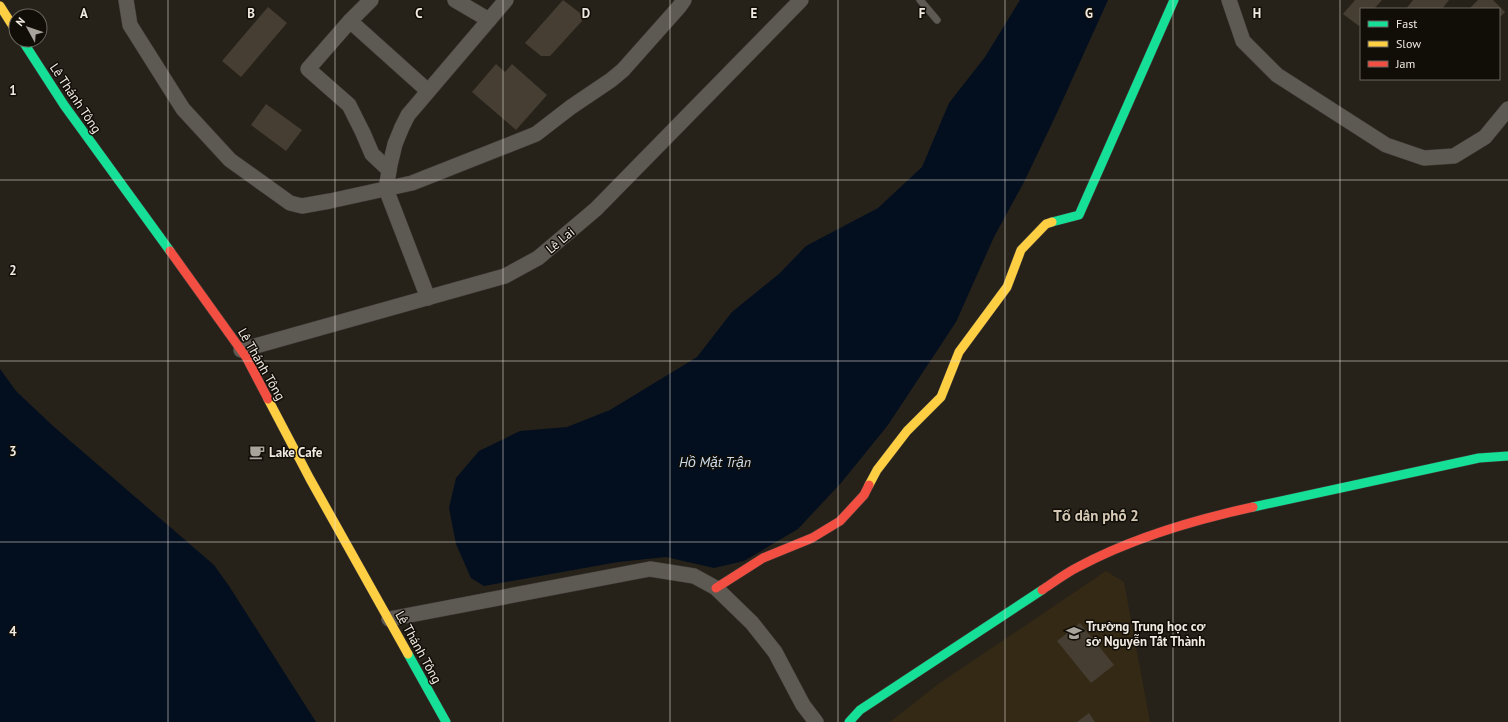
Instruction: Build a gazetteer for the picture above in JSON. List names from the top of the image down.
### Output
{
  "streets": {
    "street": ["Lê Thánh Tông", "Lê Lai"]
  },
  "crossings": [
    ["Lê Thánh Tông", "Lê Lai"]
  ],
  "districts": ["Tổ dân phố 2"],
  "water": ["Hồ Mặt Trận"],
  "places": {
    "cafe": ["Lake Cafe"],
    "school or university": ["Trường Trung học cơ sở Nguyễn Tất Thành"]
  },
  "legend": ["Fast", "Slow", "Jam"],
  "north": "top left",
  "grid": {
    "columns": [
      "A",
      "B",
      "C",
      "D",
      "E",
      "F",
      "G",
      "H"
    ],
    "rows": [
      "1",
      "2",
      "3",
      "4"
    ]
  }
}
